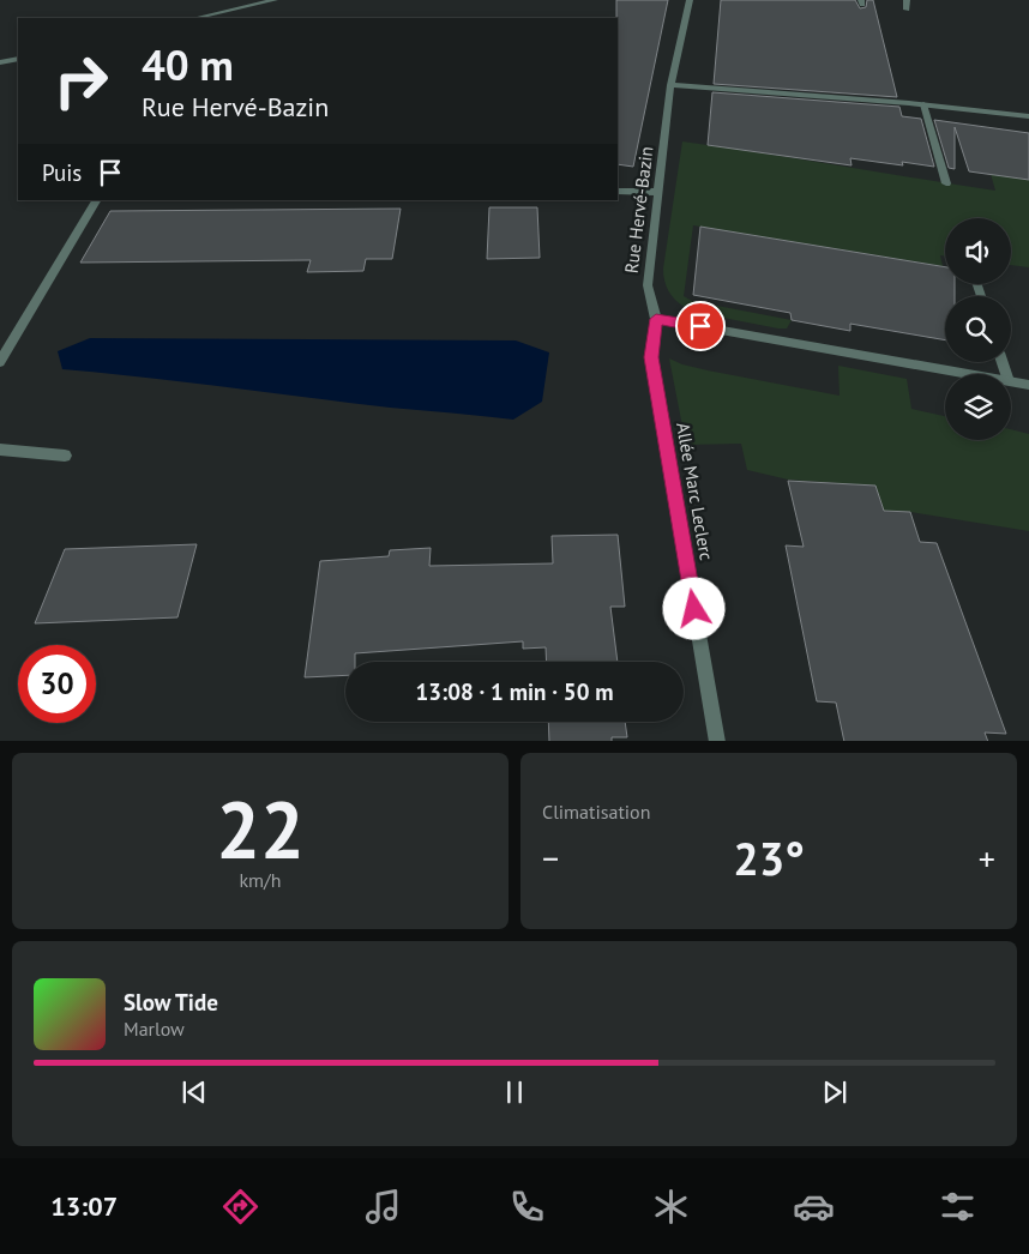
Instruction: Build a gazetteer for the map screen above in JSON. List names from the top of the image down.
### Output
{
  "streets": {
    "street": ["Rue Hervé-Bazin", "Allée Marc Leclerc"]
  },
  "crossings": [
    ["Rue Hervé-Bazin", "Allée Marc Leclerc"]
  ],
  "page": {
    "turn": ["40 m", "Rue Hervé-Bazin"],
    "then": "Puis",
    "limit": "30",
    "trip": "13:08 · 1 min · 50 m",
    "tile": [
      ["22", "km/h"],
      "Climatisation"
    ],
    "heat": ["−", "23°", "+"],
    "song": ["Slow Tide", "Marlow"],
    "tabs": "13:07"
  }
}
